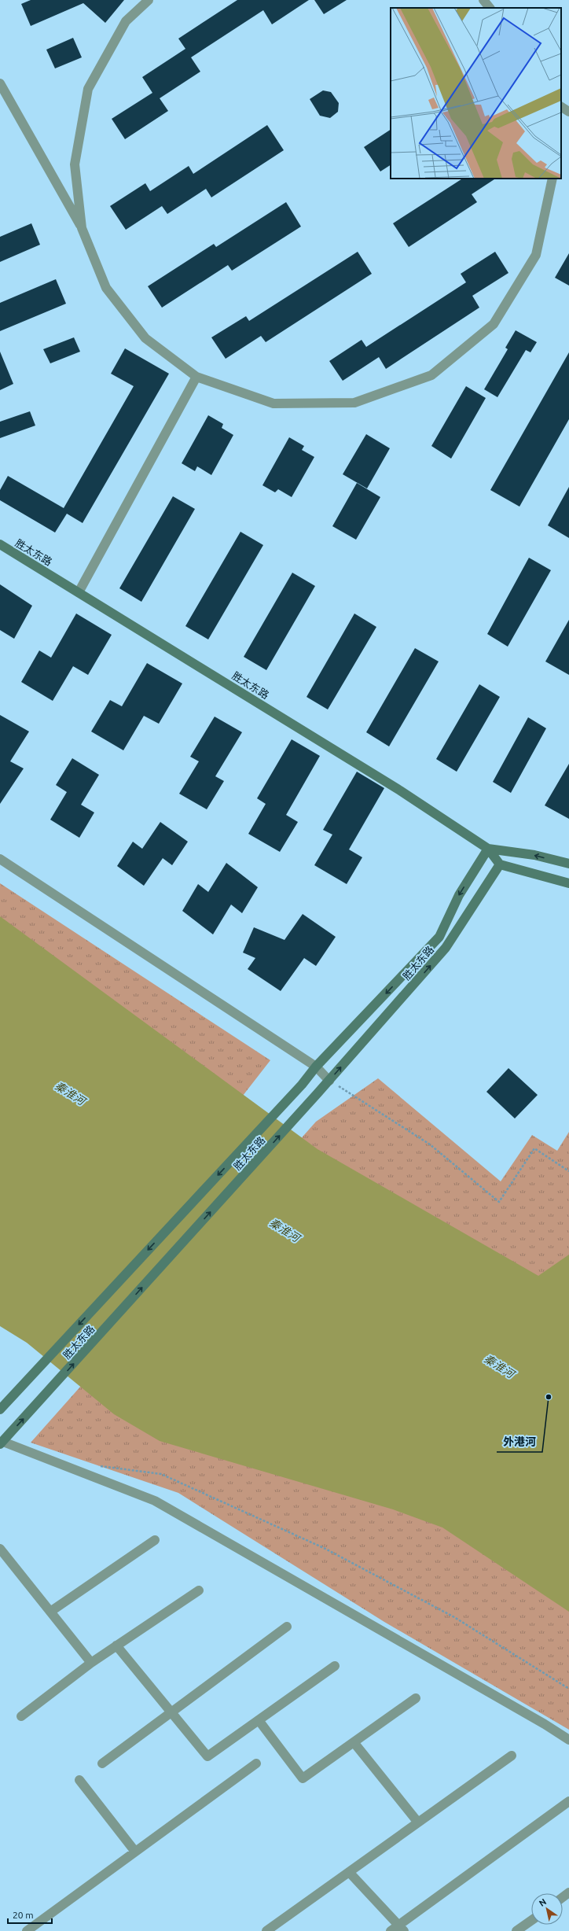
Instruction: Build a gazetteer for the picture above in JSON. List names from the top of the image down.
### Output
{
  "streets": {
    "main road": ["胜太东路"]
  },
  "water": ["秦淮河"],
  "places": ["外港河"],
  "scale_bar": "20 m",
  "north": "top left"
}
